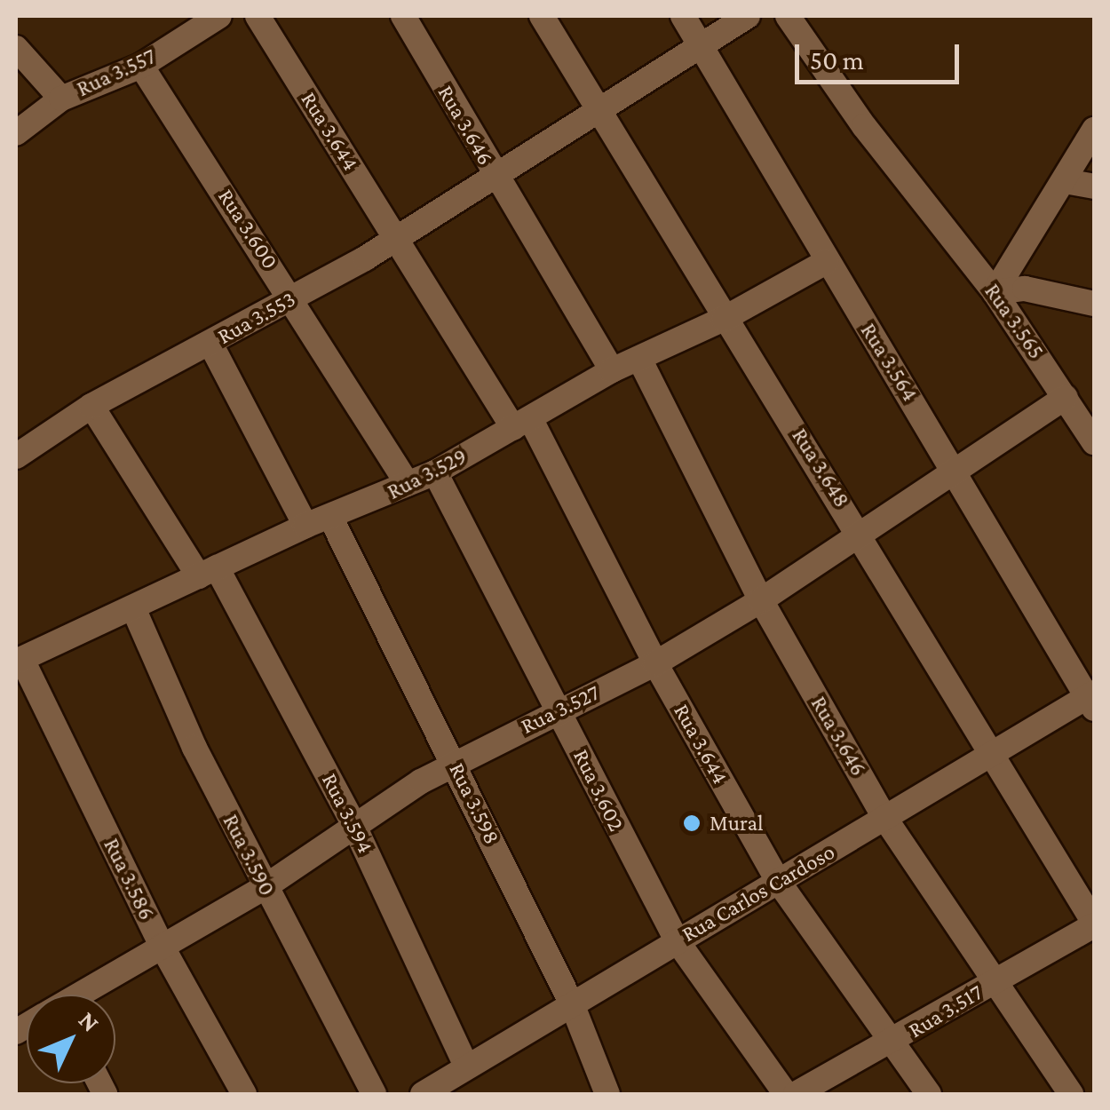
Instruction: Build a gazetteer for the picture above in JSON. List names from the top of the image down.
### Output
{
  "streets": {
    "street": [
      "Rua 3.557",
      "Rua 3.646",
      "Rua 3.644",
      "Rua 3.600",
      "Rua 3.553",
      "Rua 3.565",
      "Rua 3.564",
      "Rua 3.648",
      "Rua 3.529",
      "Rua 3.527",
      "Rua 3.602",
      "Rua 3.598",
      "Rua 3.594",
      "Rua 3.590",
      "Rua 3.586",
      "Rua Carlos Cardoso",
      "Rua 3.517"
    ]
  },
  "crossings": [
    ["Rua 3.557", "Rua 3.600"],
    ["Rua 3.646", "Rua 3.553"],
    ["Rua 3.646", "Rua 3.529"],
    ["Rua 3.646", "Rua 3.527"],
    ["Rua 3.646", "Rua Carlos Cardoso"],
    ["Rua 3.646", "Rua 3.517"],
    ["Rua 3.644", "Rua 3.553"],
    ["Rua 3.644", "Rua 3.529"],
    ["Rua 3.644", "Rua 3.527"],
    ["Rua 3.644", "Rua Carlos Cardoso"],
    ["Rua 3.644", "Rua 3.517"],
    ["Rua 3.600", "Rua 3.553"],
    ["Rua 3.600", "Rua 3.529"],
    ["Rua 3.553", "Rua 3.564"],
    ["Rua 3.553", "Rua 3.648"],
    ["Rua 3.553", "Rua 3.594"],
    ["Rua 3.565", "Rua 3.527"],
    ["Rua 3.564", "Rua 3.529"],
    ["Rua 3.564", "Rua 3.527"],
    ["Rua 3.564", "Rua Carlos Cardoso"],
    ["Rua 3.648", "Rua 3.529"],
    ["Rua 3.648", "Rua 3.527"],
    ["Rua 3.648", "Rua Carlos Cardoso"],
    ["Rua 3.648", "Rua 3.517"],
    ["Rua 3.529", "Rua 3.602"],
    ["Rua 3.529", "Rua 3.598"],
    ["Rua 3.529", "Rua 3.594"],
    ["Rua 3.529", "Rua 3.590"],
    ["Rua 3.529", "Rua 3.586"],
    ["Rua 3.527", "Rua 3.602"],
    ["Rua 3.527", "Rua 3.598"],
    ["Rua 3.527", "Rua 3.594"],
    ["Rua 3.527", "Rua 3.590"],
    ["Rua 3.527", "Rua 3.586"],
    ["Rua 3.602", "Rua Carlos Cardoso"],
    ["Rua 3.598", "Rua Carlos Cardoso"],
    ["Rua 3.594", "Rua Carlos Cardoso"]
  ],
  "places": ["Mural"],
  "scale_bar": "50 m",
  "north": "top right"
}
